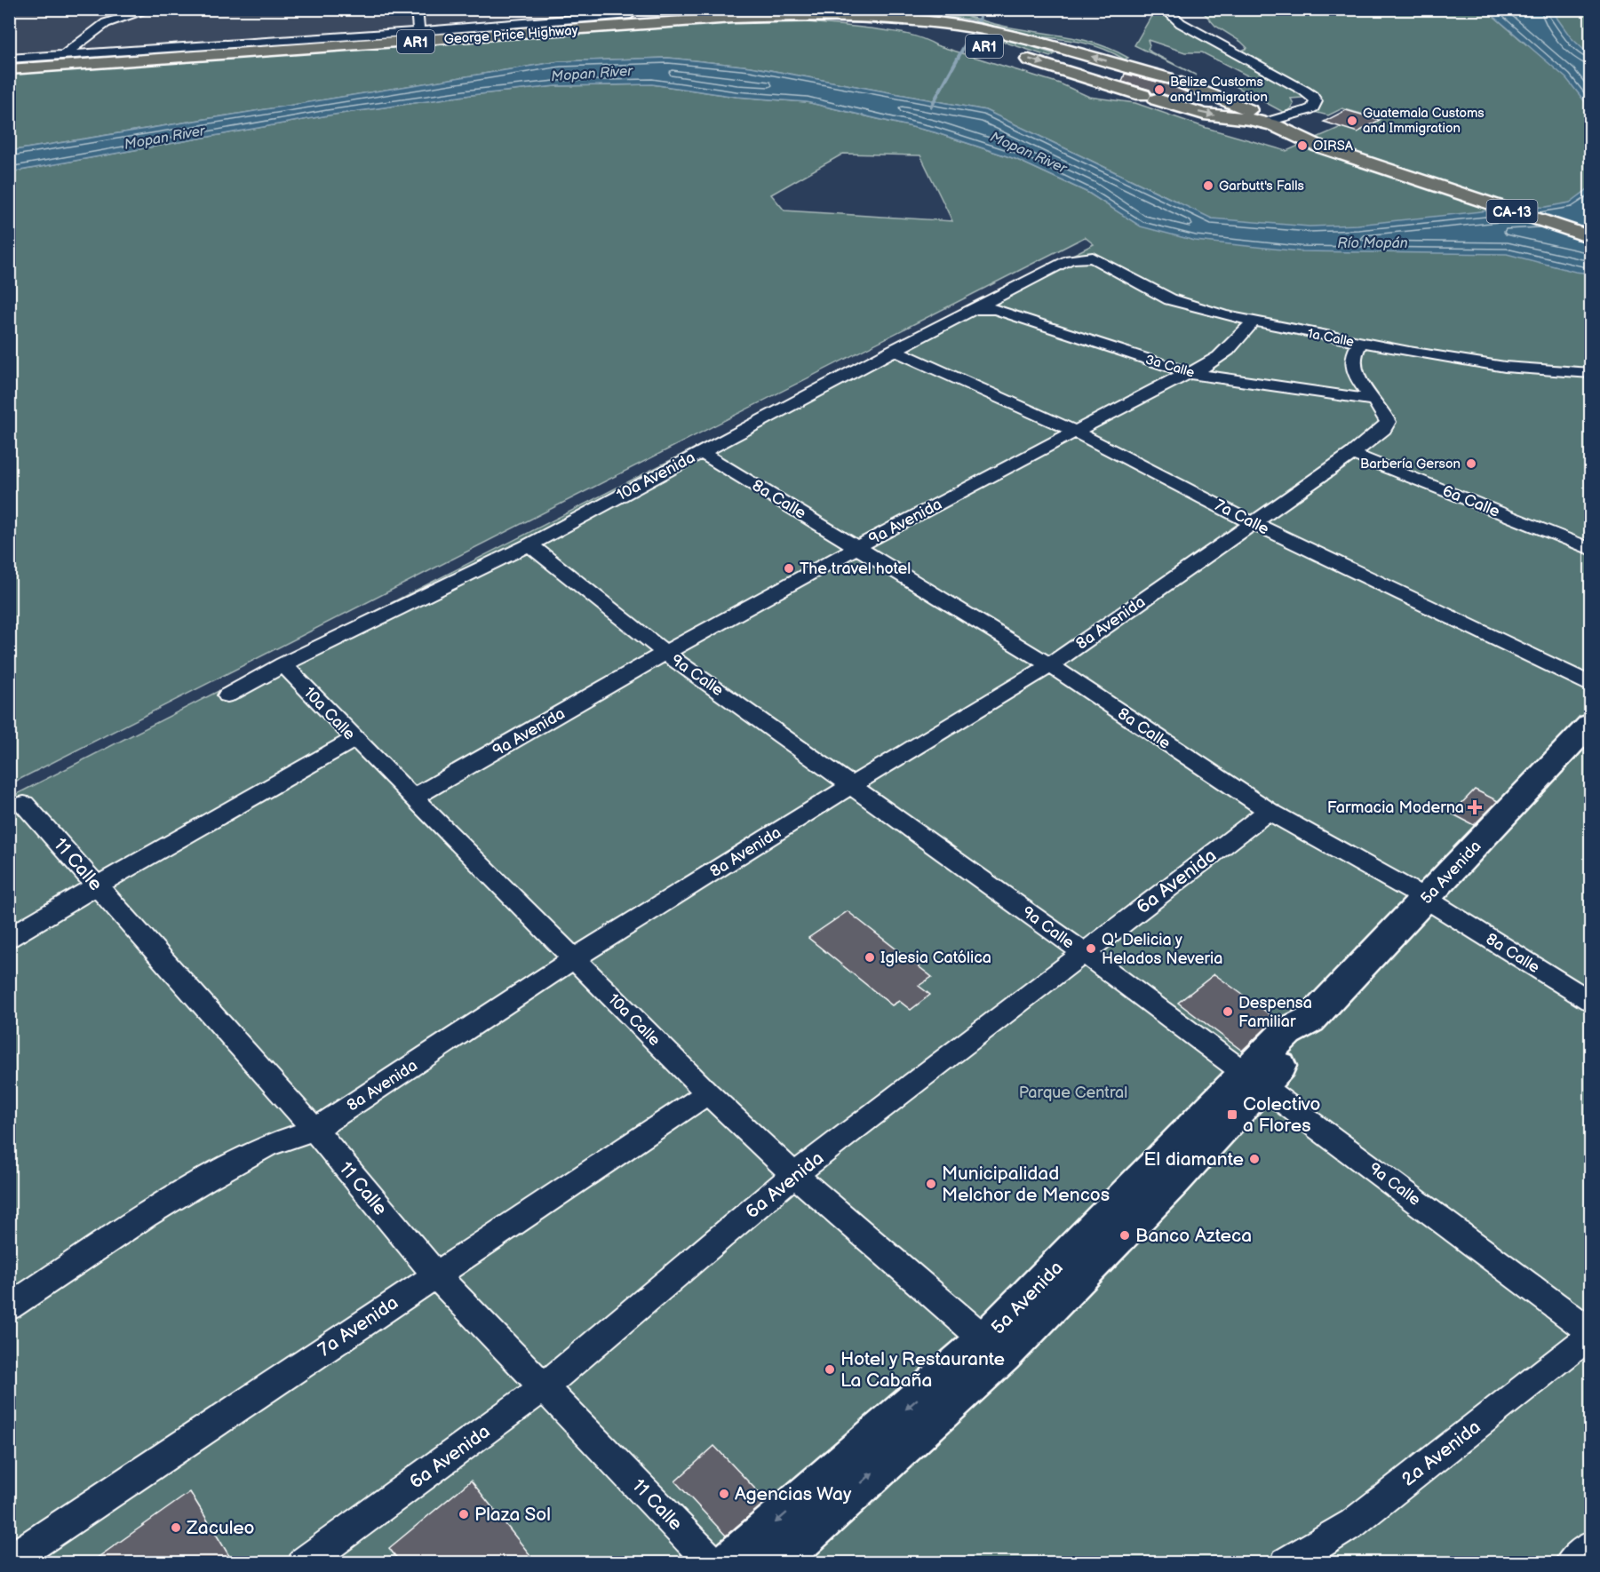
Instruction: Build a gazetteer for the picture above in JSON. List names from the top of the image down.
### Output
{
  "streets": {
    "highway": ["George Price Highway", "AR1", "CA-13"],
    "street": [
      "1a Calle",
      "3a Calle",
      "10a Avenida",
      "8a Calle",
      "6a Calle",
      "7a Calle",
      "9a Avenida",
      "8a Avenida",
      "9a Calle",
      "10a Calle",
      "11 Calle",
      "5a Avenida",
      "6a Avenida",
      "7a Avenida",
      "2a Avenida"
    ]
  },
  "crossings": [
    ["George Price Highway", "CA-13"],
    ["1a Calle", "10a Avenida"],
    ["1a Calle", "9a Avenida"],
    ["1a Calle", "8a Avenida"],
    ["3a Calle", "10a Avenida"],
    ["3a Calle", "9a Avenida"],
    ["3a Calle", "8a Avenida"],
    ["10a Avenida", "8a Calle"],
    ["10a Avenida", "7a Calle"],
    ["10a Avenida", "9a Calle"],
    ["10a Avenida", "10a Calle"],
    ["8a Calle", "9a Avenida"],
    ["8a Calle", "8a Avenida"],
    ["8a Calle", "5a Avenida"],
    ["8a Calle", "6a Avenida"],
    ["6a Calle", "8a Avenida"],
    ["7a Calle", "9a Avenida"],
    ["7a Calle", "8a Avenida"],
    ["9a Avenida", "9a Calle"],
    ["9a Avenida", "10a Calle"],
    ["8a Avenida", "9a Calle"],
    ["8a Avenida", "10a Calle"],
    ["8a Avenida", "11 Calle"],
    ["9a Calle", "5a Avenida"],
    ["9a Calle", "6a Avenida"],
    ["10a Calle", "5a Avenida"],
    ["10a Calle", "6a Avenida"],
    ["10a Calle", "7a Avenida"],
    ["11 Calle", "6a Avenida"],
    ["11 Calle", "7a Avenida"]
  ],
  "water": ["Mopan River", "Río Mopán"],
  "parks": ["Parque Central"],
  "places": {
    "other": [
      "Belize Customs and Immigration",
      "Guatemala Customs and Immigration",
      "OIRSA",
      "Garbutt's Falls",
      "Barbería Gerson",
      "The travel hotel",
      "Q' Delicia y Helados Neveria",
      "Iglesia Católica",
      "Despensa Familiar",
      "El diamante",
      "Municipalidad Melchor de Mencos",
      "Banco Azteca",
      "Hotel y Restaurante La Cabaña",
      "Agencias Way",
      "Plaza Sol",
      "Zaculeo"
    ],
    "health": ["Farmacia Moderna"],
    "transit": ["Colectivo a Flores"]
  }
}
